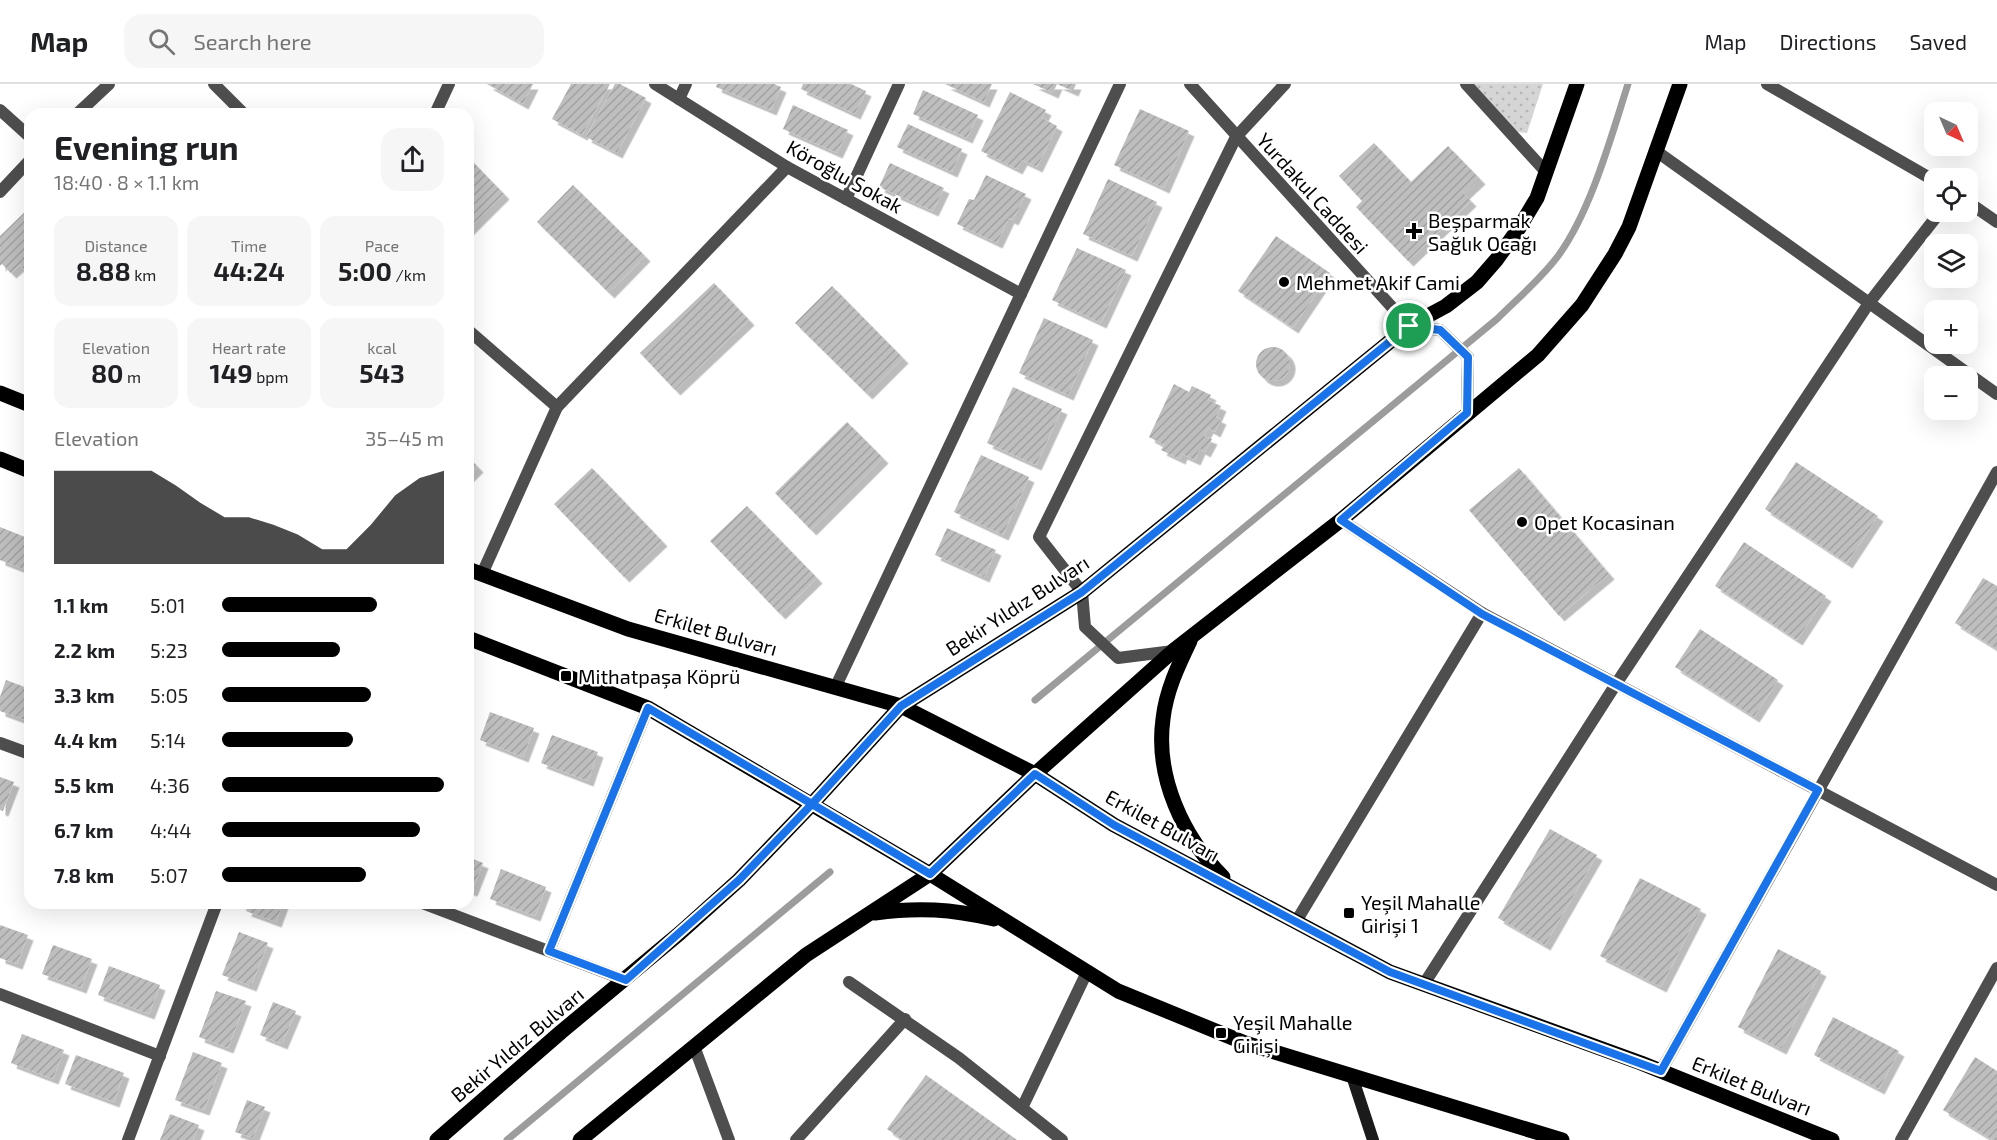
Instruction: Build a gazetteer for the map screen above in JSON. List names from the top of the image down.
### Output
{
  "streets": {
    "main road": ["Bekir Yıldız Bulvarı", "Erkilet Bulvarı"],
    "street": ["Köroğlu Sokak", "Yurdakul Caddesi"]
  },
  "crossings": [
    ["Yurdakul Caddesi", "Bekir Yıldız Bulvarı"],
    ["Bekir Yıldız Bulvarı", "Erkilet Bulvarı"]
  ],
  "places": {
    "health": ["Beşparmak Sağlık Ocağı"],
    "other": ["Mehmet Akif Cami", "Opet Kocasinan"],
    "transit": ["Mithatpaşa Köprü", "Yeşil Mahalle Girişi 1", "Yeşil Mahalle Girişi"]
  },
  "north": "bottom right",
  "page": {
    "header": "Map",
    "search": "Search here",
    "nav": ["Map", "Directions", "Saved"],
    "map_buttons": ["+", "−"],
    "heading": ["Evening run", "18:40 · 8 × 1.1 km"],
    "stats": [
      ["Distance", "8.88 km"],
      ["Time", "44:24"],
      ["Pace", "5:00 /km"],
      ["Elevation", "80 m"],
      ["Heart rate", "149 bpm"],
      ["kcal", "543"]
    ],
    "chart": ["Elevation", "35–45 m"],
    "list": [
      {
        "name": "1.1 km",
        "note": "5:01"
      },
      {
        "name": "2.2 km",
        "note": "5:23"
      },
      {
        "name": "3.3 km",
        "note": "5:05"
      },
      {
        "name": "4.4 km",
        "note": "5:14"
      },
      {
        "name": "5.5 km",
        "note": "4:36"
      },
      {
        "name": "6.7 km",
        "note": "4:44"
      },
      {
        "name": "7.8 km",
        "note": "5:07"
      }
    ]
  }
}
